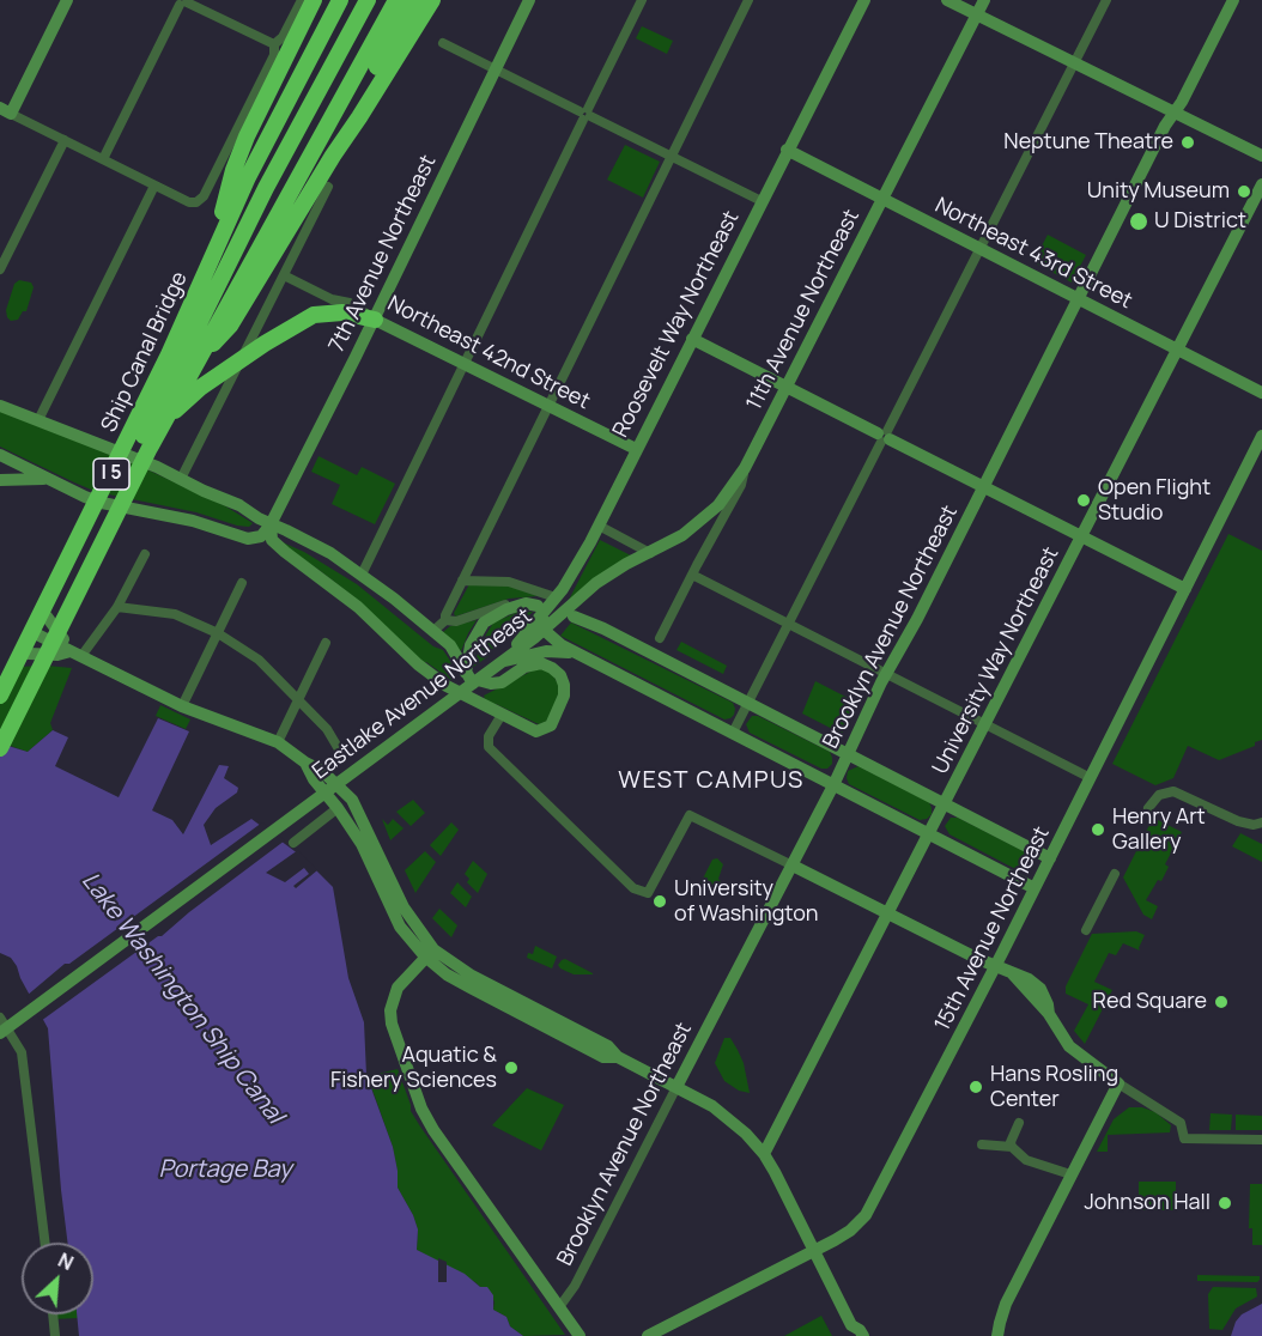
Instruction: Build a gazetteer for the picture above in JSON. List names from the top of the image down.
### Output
{
  "streets": {
    "highway": ["Ship Canal Bridge", "I 5"],
    "street": [
      "7th Avenue Northeast",
      "Northeast 43rd Street",
      "11th Avenue Northeast",
      "Roosevelt Way Northeast",
      "Northeast 42nd Street",
      "Brooklyn Avenue Northeast",
      "University Way Northeast",
      "Eastlake Avenue Northeast",
      "15th Avenue Northeast"
    ]
  },
  "crossings": [
    ["7th Avenue Northeast", "Northeast 42nd Street"],
    ["Northeast 43rd Street", "11th Avenue Northeast"],
    ["Northeast 43rd Street", "Roosevelt Way Northeast"],
    ["Northeast 43rd Street", "Brooklyn Avenue Northeast"],
    ["Northeast 43rd Street", "University Way Northeast"],
    ["11th Avenue Northeast", "Eastlake Avenue Northeast"],
    ["Roosevelt Way Northeast", "Northeast 42nd Street"],
    ["Roosevelt Way Northeast", "Eastlake Avenue Northeast"],
    ["Ship Canal Bridge", "I 5"]
  ],
  "districts": ["WEST CAMPUS"],
  "water": ["Lake Washington Ship Canal", "Portage Bay"],
  "places": [
    "Neptune Theatre",
    "Unity Museum",
    "U District",
    "Open Flight Studio",
    "Henry Art Gallery",
    "University of Washington",
    "Red Square",
    "Aquatic & Fishery Sciences",
    "Hans Rosling Center",
    "Johnson Hall"
  ],
  "north": "top right"
}
